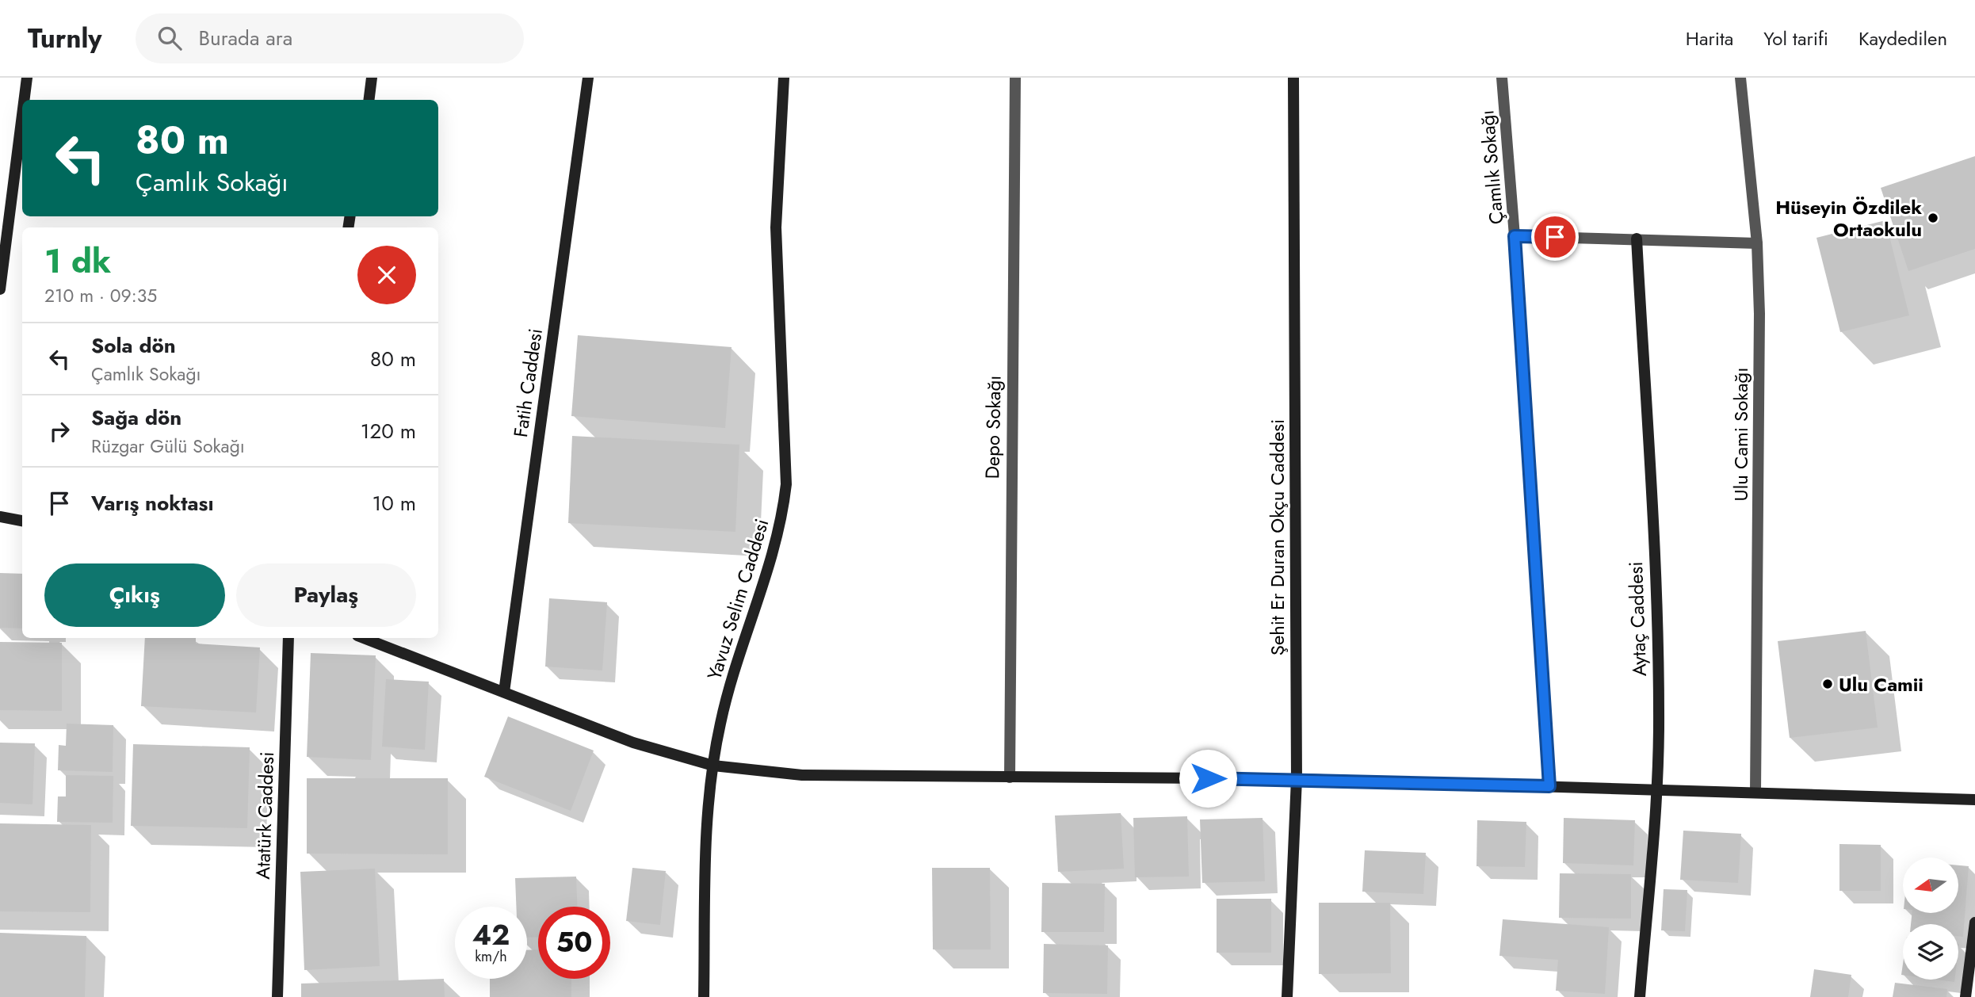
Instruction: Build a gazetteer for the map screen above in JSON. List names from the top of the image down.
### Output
{
  "streets": {
    "street": [
      "Çamlık Sokağı",
      "Fatih Caddesi",
      "Depo Sokağı",
      "Ulu Cami Sokağı",
      "Şehit Er Duran Okçu Caddesi",
      "Yavuz Selim Caddesi",
      "Aytaç Caddesi",
      "Atatürk Caddesi"
    ]
  },
  "places": ["Hüseyin Özdilek Ortaokulu", "Ulu Camii"],
  "north": "left",
  "page": {
    "header": "Turnly",
    "search": "Burada ara",
    "nav": ["Harita", "Yol tarifi", "Kaydedilen"],
    "turn": ["80 m", "Çamlık Sokağı"],
    "heading": ["1 dk", "210 m · 09:35"],
    "list": [
      {
        "name": "Sola dön",
        "note": "Çamlık Sokağı",
        "value": "80 m"
      },
      {
        "name": "Sağa dön",
        "note": "Rüzgar Gülü Sokağı",
        "value": "120 m"
      },
      {
        "name": "Varış noktası",
        "value": "10 m"
      }
    ],
    "buttons": ["Çıkış", "Paylaş"],
    "speed": "42 km/h",
    "limit": "50"
  }
}
